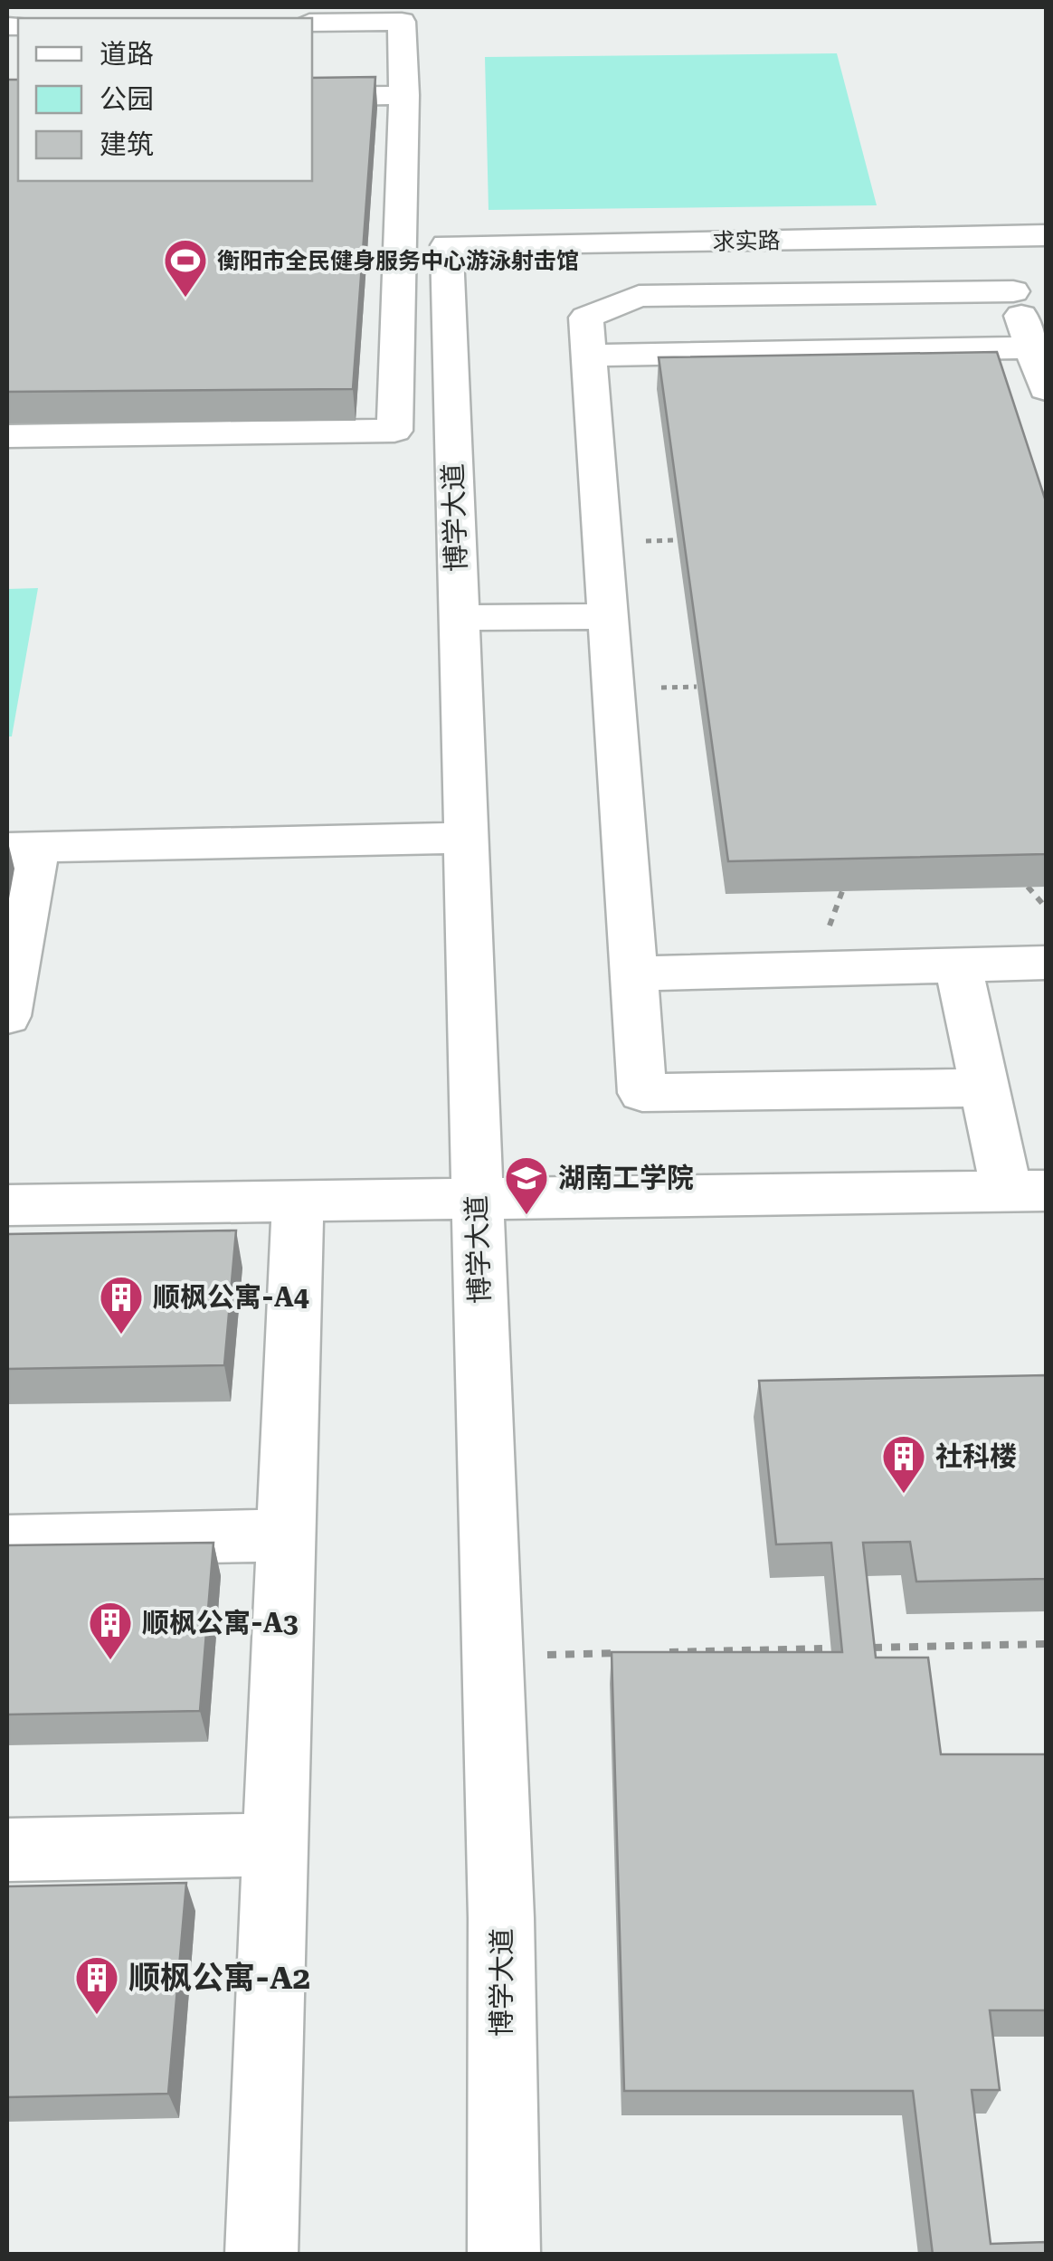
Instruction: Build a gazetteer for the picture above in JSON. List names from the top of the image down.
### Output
{
  "streets": {
    "street": ["求实路", "博学大道"]
  },
  "crossings": [
    ["求实路", "博学大道"]
  ],
  "places": {
    "sports": ["衡阳市全民健身服务中心游泳射击馆"],
    "school or university": ["湖南工学院"],
    "building": [
      "顺枫公寓-A4",
      "社科楼",
      "顺枫公寓-A3",
      "顺枫公寓-A2"
    ]
  },
  "legend": ["道路", "公园", "建筑"]
}
